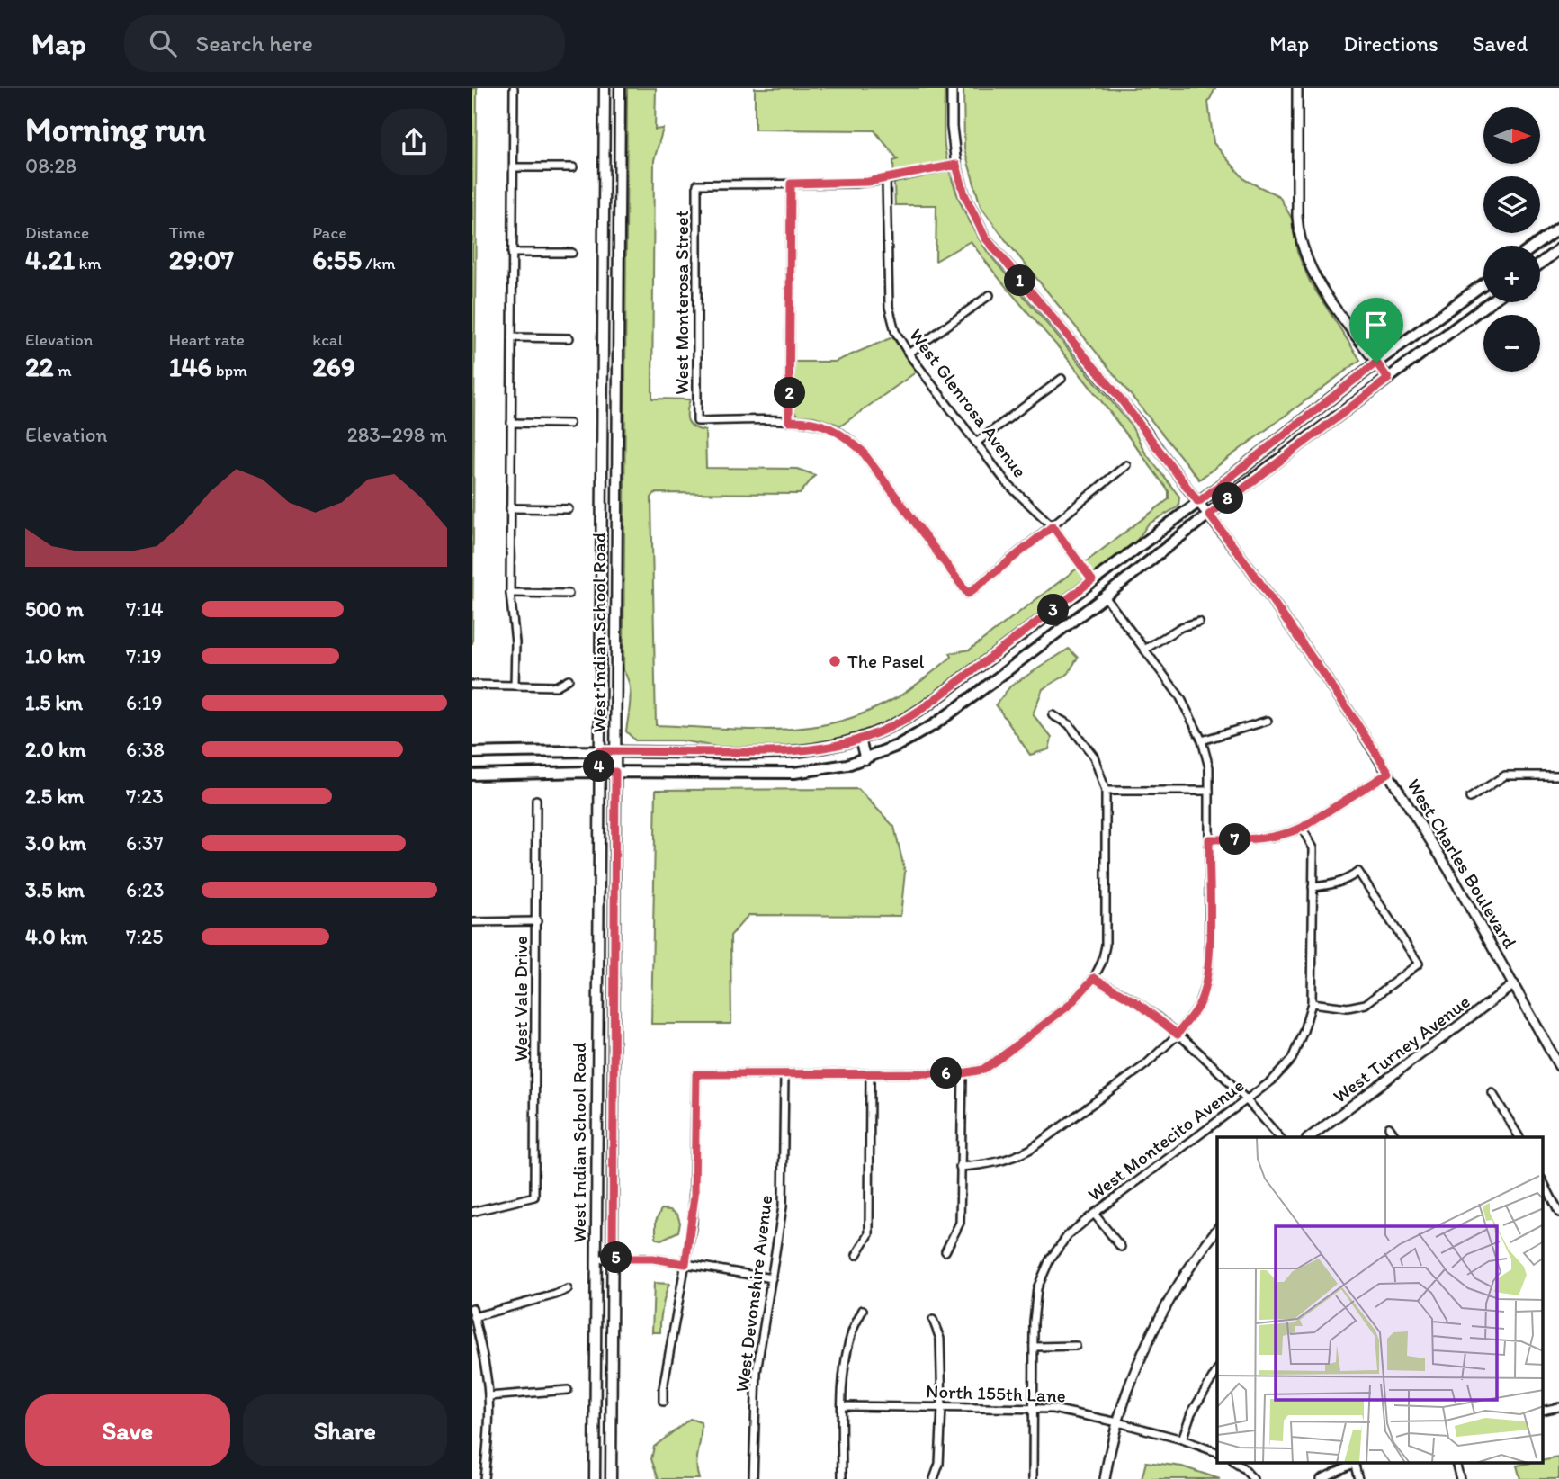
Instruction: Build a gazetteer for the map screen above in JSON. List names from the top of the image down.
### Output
{
  "streets": {
    "main road": ["West Indian School Road"],
    "street": [
      "West Monterosa Street",
      "West Glenrosa Avenue",
      "West Charles Boulevard",
      "West Vale Drive",
      "West Turney Avenue",
      "West Montecito Avenue",
      "West Devonshire Avenue",
      "North 155th Lane"
    ]
  },
  "crossings": [
    ["West Charles Boulevard", "West Turney Avenue"],
    ["West Montecito Avenue", "North 155th Lane"]
  ],
  "places": ["The Pasel"],
  "north": "right",
  "page": {
    "header": "Map",
    "search": "Search here",
    "nav": ["Map", "Directions", "Saved"],
    "heading": ["Morning run", "08:28"],
    "map_buttons": ["+", "−"],
    "stats": [
      ["Distance", "4.21 km"],
      ["Time", "29:07"],
      ["Pace", "6:55 /km"],
      ["Elevation", "22 m"],
      ["Heart rate", "146 bpm"],
      ["kcal", "269"]
    ],
    "pins": [
      "1",
      "2",
      "8",
      "3",
      "4",
      "7",
      "6",
      "5"
    ],
    "chart": ["Elevation", "283–298 m"],
    "list": [
      {
        "name": "500 m",
        "note": "7:14"
      },
      {
        "name": "1.0 km",
        "note": "7:19"
      },
      {
        "name": "1.5 km",
        "note": "6:19"
      },
      {
        "name": "2.0 km",
        "note": "6:38"
      },
      {
        "name": "2.5 km",
        "note": "7:23"
      },
      {
        "name": "3.0 km",
        "note": "6:37"
      },
      {
        "name": "3.5 km",
        "note": "6:23"
      },
      {
        "name": "4.0 km",
        "note": "7:25"
      }
    ],
    "buttons": ["Save", "Share"]
  }
}
